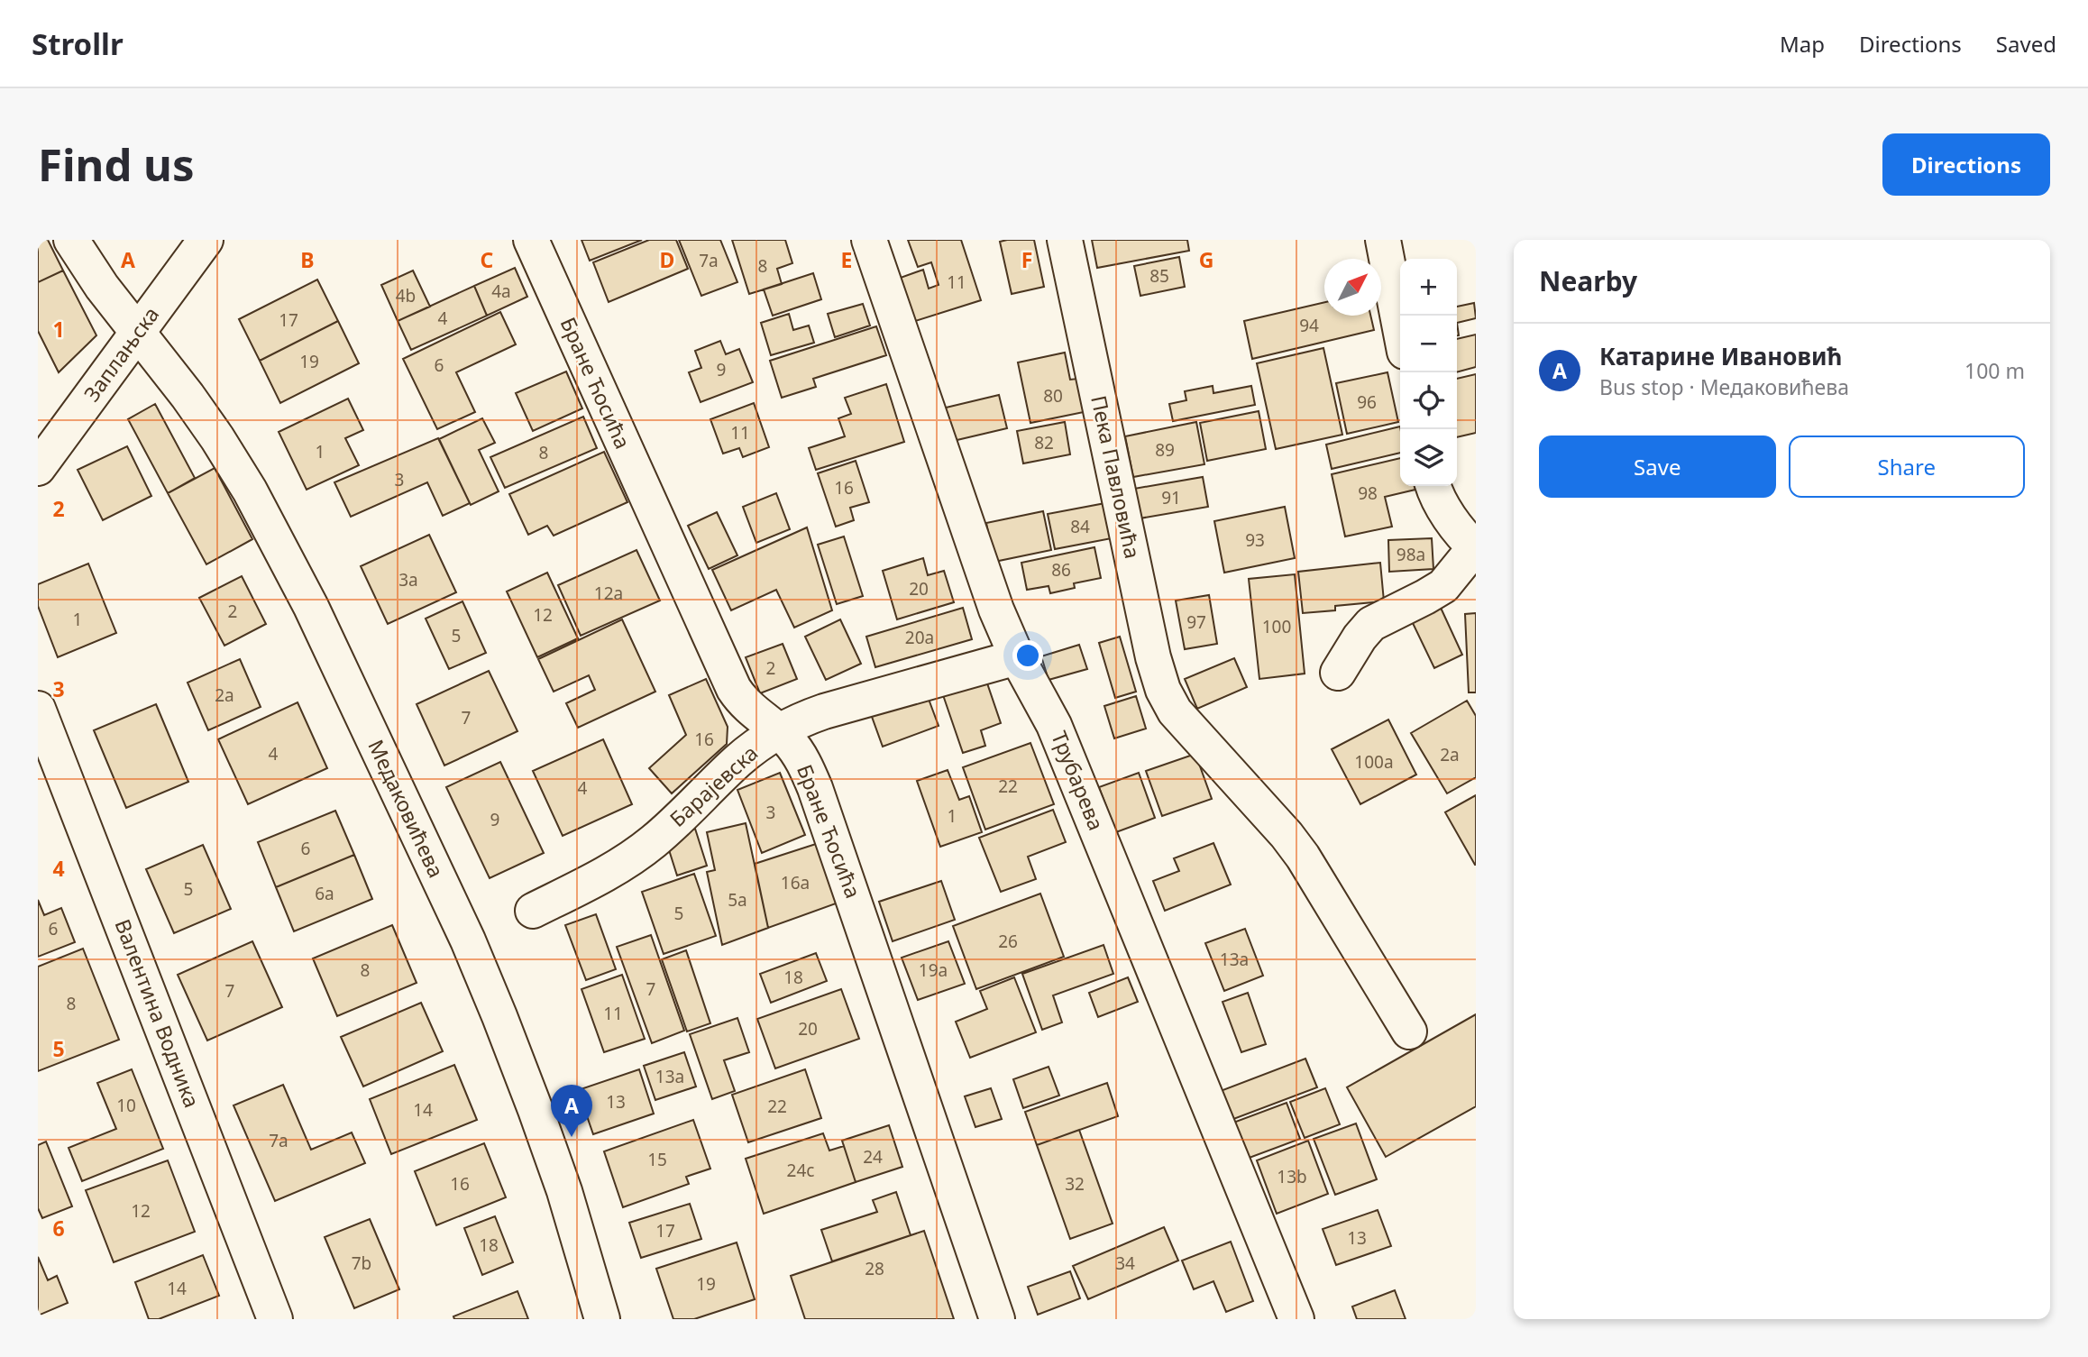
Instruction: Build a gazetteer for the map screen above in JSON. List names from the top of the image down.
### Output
{
  "streets": {
    "street": [
      "Заплањска",
      "Бране Ћосића",
      "Пека Павловића",
      "Трубарева",
      "Барајевска",
      "Медаковићева",
      "Валентина Водника"
    ]
  },
  "crossings": [
    ["Заплањска", "Медаковићева"],
    ["Бране Ћосића", "Барајевска"],
    ["Трубарева", "Барајевска"]
  ],
  "house_numbers": [
    "7a",
    "8",
    "85",
    "11",
    "4a",
    "4b",
    "4",
    "17",
    "94",
    "19",
    "6",
    "9",
    "80",
    "96",
    "11",
    "82",
    "89",
    "1",
    "8",
    "3",
    "16",
    "98",
    "91",
    "84",
    "93",
    "98a",
    "86",
    "3a",
    "20",
    "12a",
    "2",
    "12",
    "1",
    "97",
    "100",
    "5",
    "20a",
    "2",
    "2a",
    "7",
    "16",
    "4",
    "2a",
    "100a",
    "22",
    "4",
    "3",
    "1",
    "9",
    "6",
    "16a",
    "5",
    "6a",
    "5a",
    "5",
    "6",
    "26",
    "13a",
    "8",
    "19a",
    "18",
    "7",
    "7",
    "8",
    "11",
    "20",
    "13a",
    "13",
    "10",
    "22",
    "14",
    "7a",
    "24",
    "15",
    "24c",
    "13b",
    "16",
    "32",
    "12",
    "17",
    "13",
    "18",
    "7b",
    "34",
    "28",
    "19",
    "14"
  ],
  "north": "top right",
  "page": {
    "header": "Strollr",
    "nav": ["Map", "Directions", "Saved"],
    "buttons": [
      "Directions",
      ["Save", "Share"]
    ],
    "title": "Find us",
    "heading": "Nearby",
    "map_buttons": ["+", "−"],
    "list": [
      {
        "mark": "A",
        "name": "Катарине Ивановић",
        "note": "Bus stop · Медаковићева",
        "value": "100 m"
      }
    ],
    "pins": "A"
  },
  "grid": {
    "columns": [
      "A",
      "B",
      "C",
      "D",
      "E",
      "F",
      "G"
    ],
    "rows": [
      "1",
      "2",
      "3",
      "4",
      "5",
      "6"
    ]
  }
}
